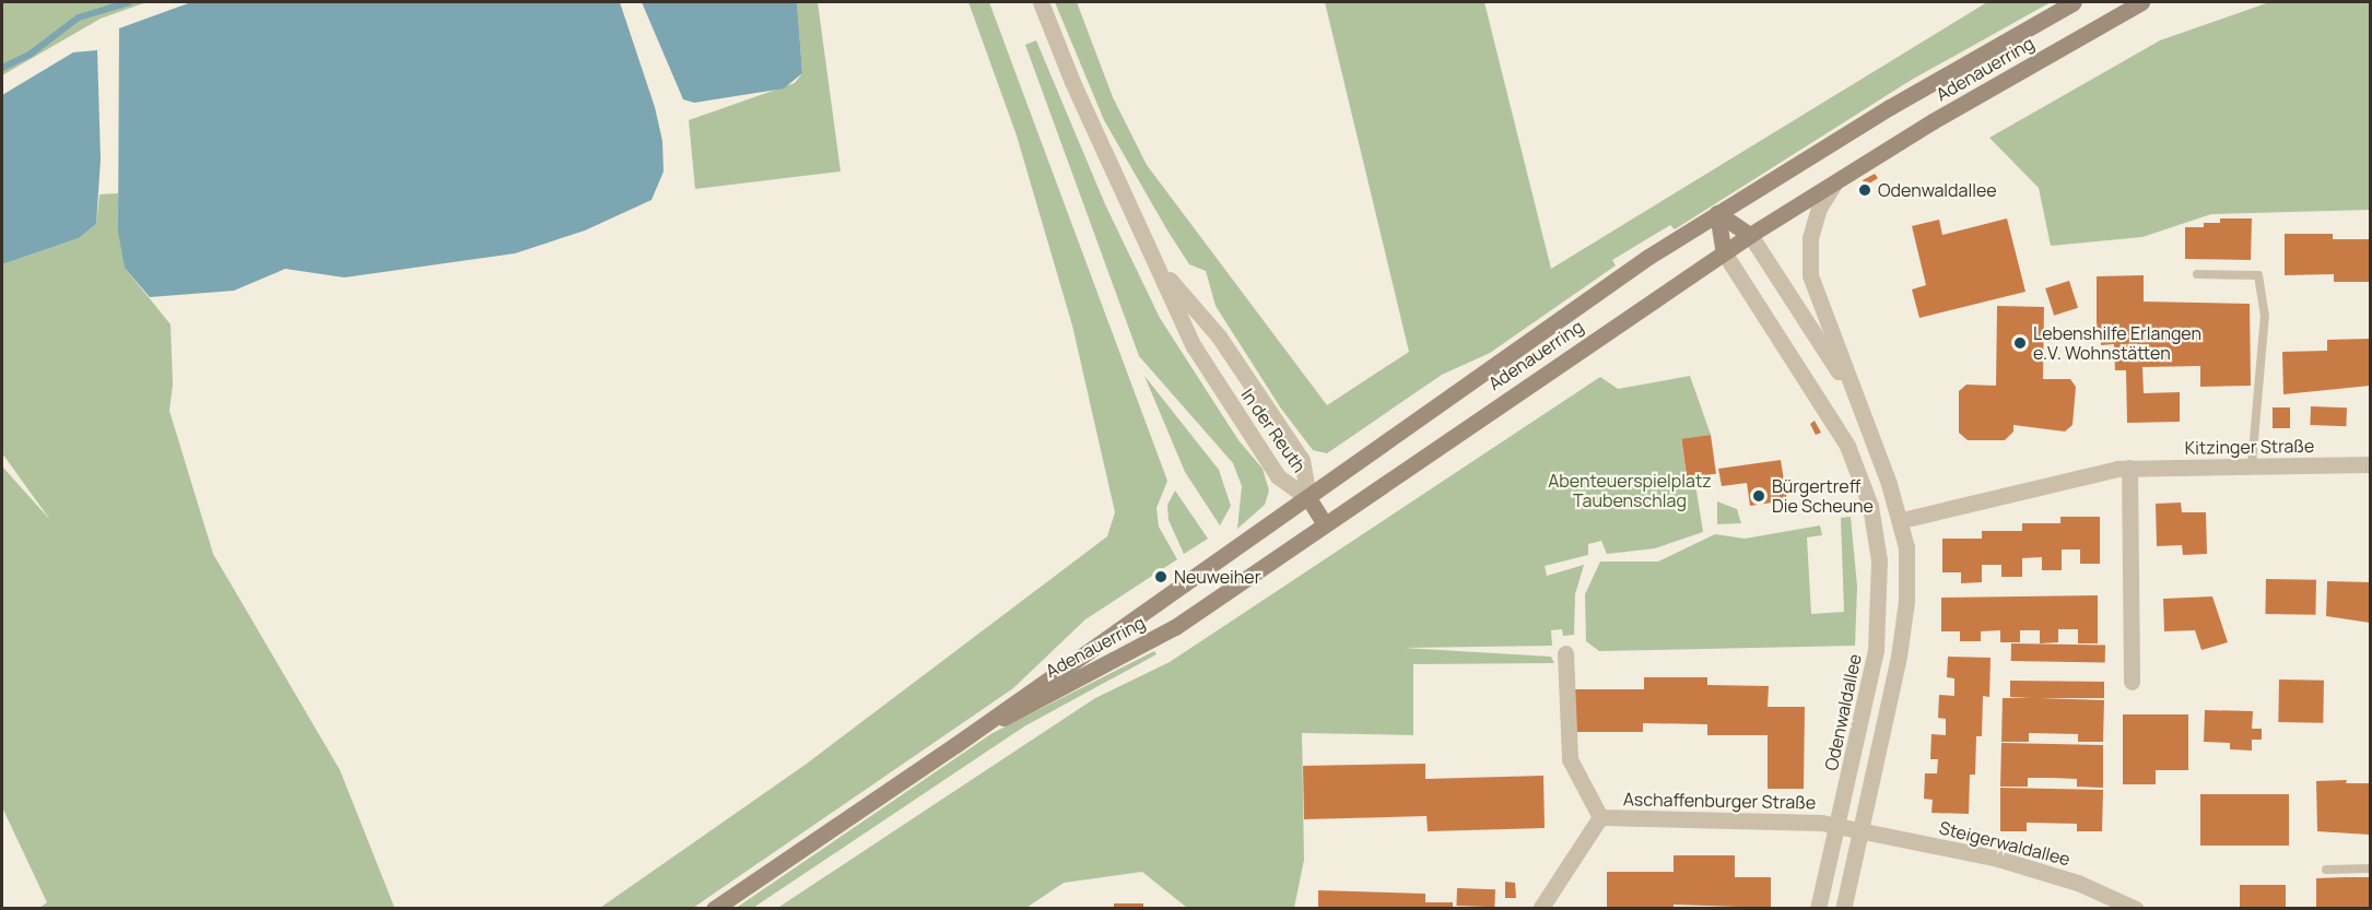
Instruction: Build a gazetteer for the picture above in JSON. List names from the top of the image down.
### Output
{
  "streets": {
    "main road": ["Adenauerring"],
    "street": [
      "In der Reuth",
      "Kitzinger Straße",
      "Odenwaldallee",
      "Aschaffenburger Straße",
      "Steigerwaldallee"
    ]
  },
  "crossings": [
    ["Adenauerring", "In der Reuth"],
    ["Adenauerring", "Odenwaldallee"],
    ["Odenwaldallee", "Aschaffenburger Straße"]
  ],
  "parks": ["Abenteuerspielplatz Taubenschlag"],
  "places": [
    "Odenwaldallee",
    "Lebenshilfe Erlangen e.V. Wohnstätten",
    "Bürgertreff Die Scheune",
    "Neuweiher"
  ]
}
